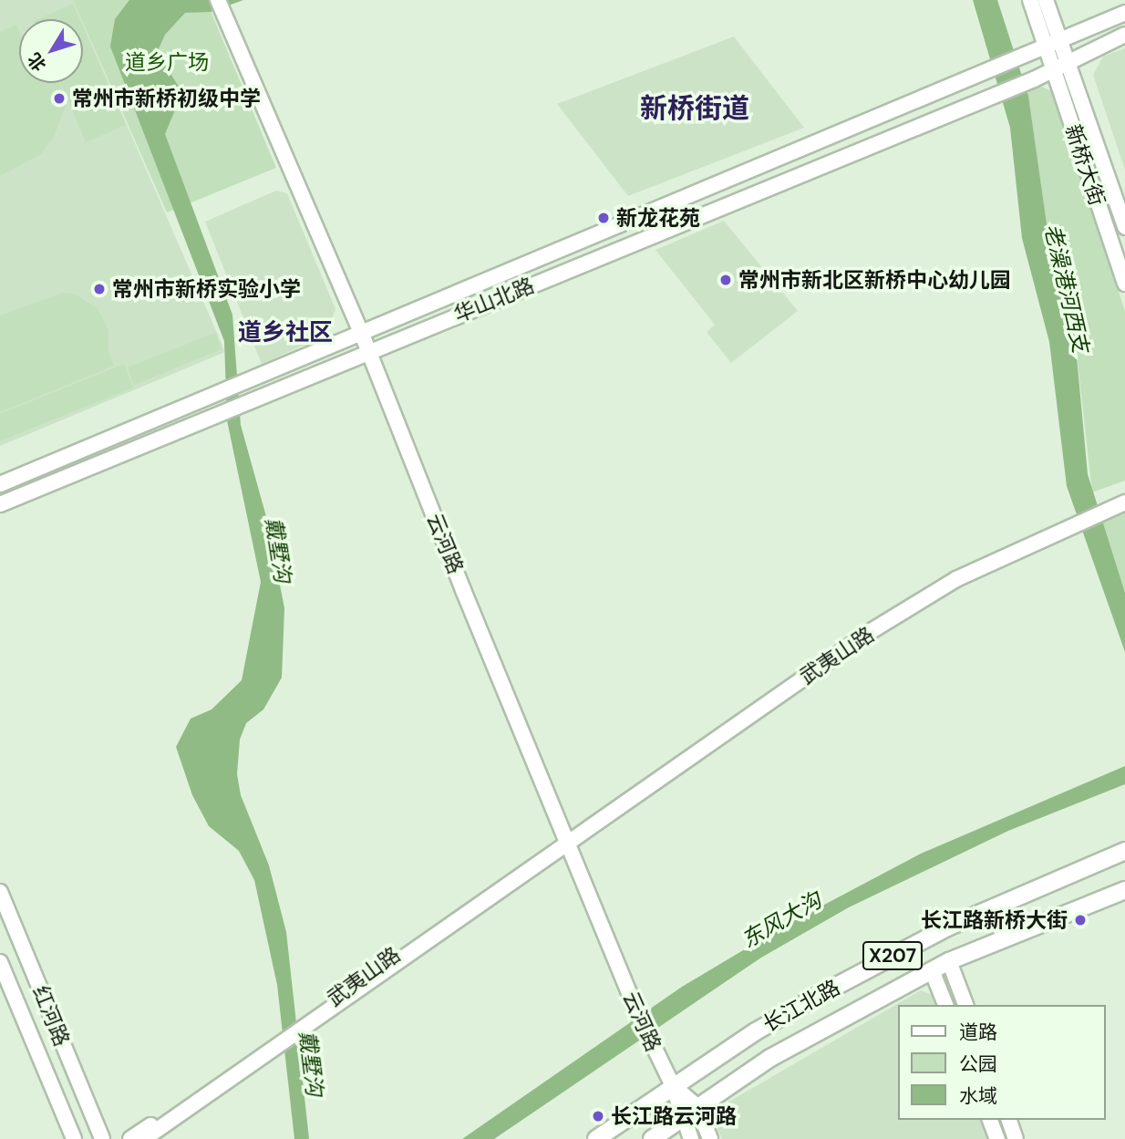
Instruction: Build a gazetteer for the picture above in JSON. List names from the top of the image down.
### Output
{
  "streets": {
    "main road": ["X207", "长江北路"],
    "street": [
      "新桥大街",
      "华山北路",
      "云河路",
      "武夷山路",
      "红河路"
    ]
  },
  "crossings": [
    ["新桥大街", "华山北路"],
    ["华山北路", "云河路"],
    ["云河路", "武夷山路"],
    ["云河路", "长江北路"]
  ],
  "districts": ["新桥街道", "道乡社区"],
  "water": ["老澡港河西支", "戴墅沟", "东风大沟"],
  "parks": ["道乡广场"],
  "places": [
    "常州市新桥初级中学",
    "新龙花苑",
    "常州市新北区新桥中心幼儿园",
    "常州市新桥实验小学",
    "长江路新桥大街",
    "长江路云河路"
  ],
  "legend": ["道路", "公园", "水域"],
  "north": "bottom left"
}
